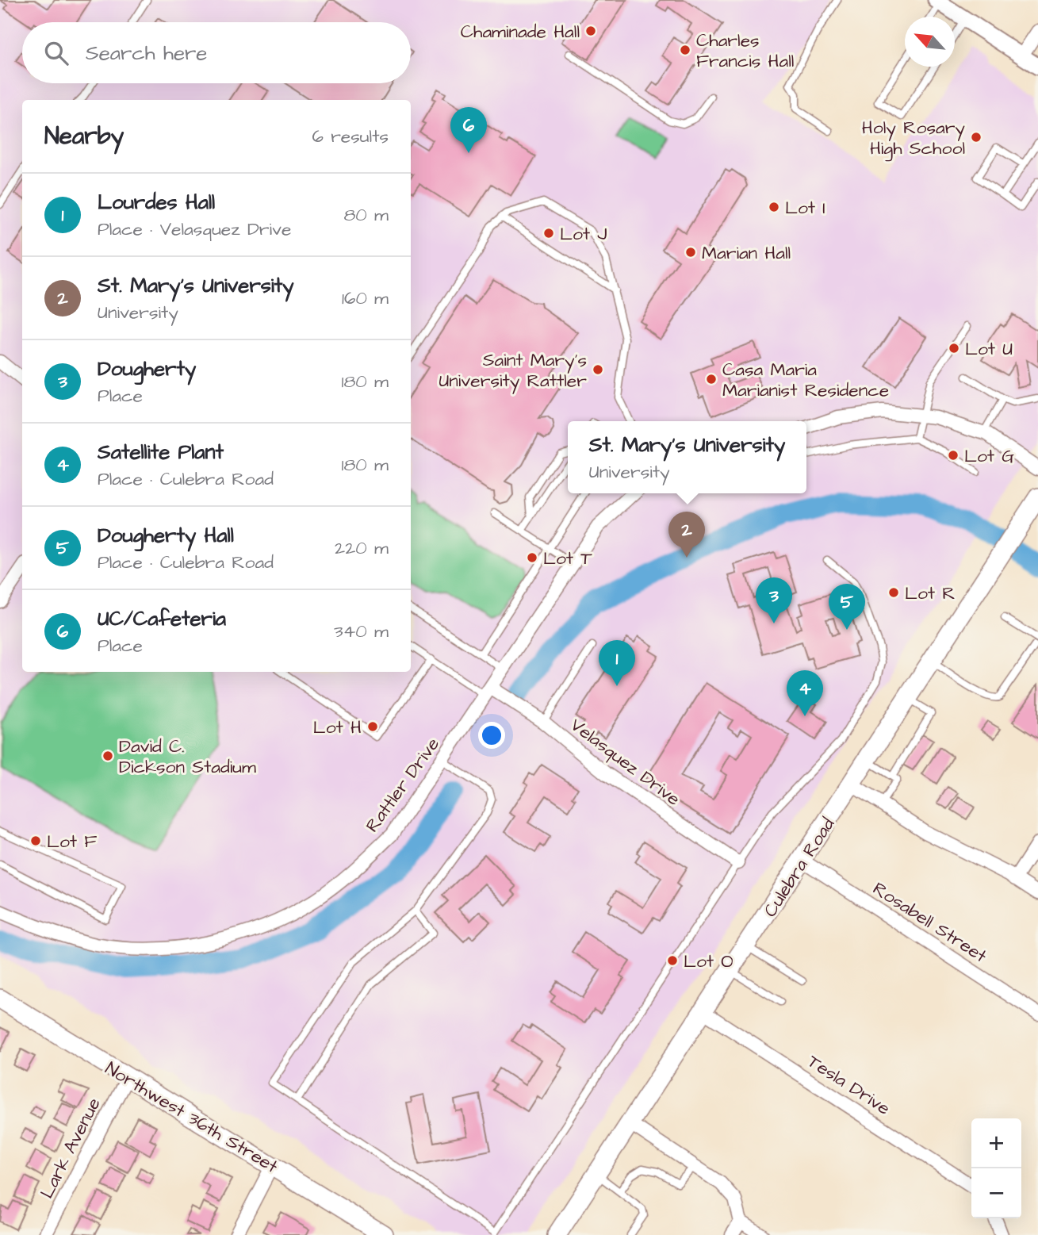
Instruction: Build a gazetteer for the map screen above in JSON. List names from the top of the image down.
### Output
{
  "streets": {
    "main road": ["Culebra Road", "Northwest 36th Street"],
    "street": [
      "Velasquez Drive",
      "Rattler Drive",
      "Rosabell Street",
      "Tesla Drive",
      "Lark Avenue"
    ]
  },
  "crossings": [
    ["Velasquez Drive", "Rattler Drive"],
    ["Culebra Road", "Rosabell Street"],
    ["Culebra Road", "Tesla Drive"],
    ["Northwest 36th Street", "Lark Avenue"]
  ],
  "places": [
    "Chaminade Hall",
    "Charles Francis Hall",
    "Holy Rosary High School",
    "Lot I",
    "Lot J",
    "Marian Hall",
    "Lot U",
    "Saint Mary's University Rattler",
    "Casa Maria Marianist Residence",
    "Lot G",
    "Lot T",
    "Lot R",
    "Lot H",
    "David C. Dickson Stadium",
    "Lot F",
    "Lot O"
  ],
  "north": "top left",
  "page": {
    "search": "Search here",
    "heading": ["Nearby", "6 results"],
    "pins": [
      "6",
      "2",
      "3",
      "5",
      "1",
      "4"
    ],
    "list": [
      {
        "mark": "1",
        "name": "Lourdes Hall",
        "note": "Place · Velasquez Drive",
        "value": "80 m"
      },
      {
        "mark": "2",
        "name": "St. Mary's University",
        "note": "University",
        "value": "160 m"
      },
      {
        "mark": "3",
        "name": "Dougherty",
        "note": "Place",
        "value": "180 m"
      },
      {
        "mark": "4",
        "name": "Satellite Plant",
        "note": "Place · Culebra Road",
        "value": "180 m"
      },
      {
        "mark": "5",
        "name": "Dougherty Hall",
        "note": "Place · Culebra Road",
        "value": "220 m"
      },
      {
        "mark": "6",
        "name": "UC/Cafeteria",
        "note": "Place",
        "value": "340 m"
      }
    ],
    "popup": ["St. Mary's University", "University"],
    "map_buttons": ["+", "−"]
  }
}
